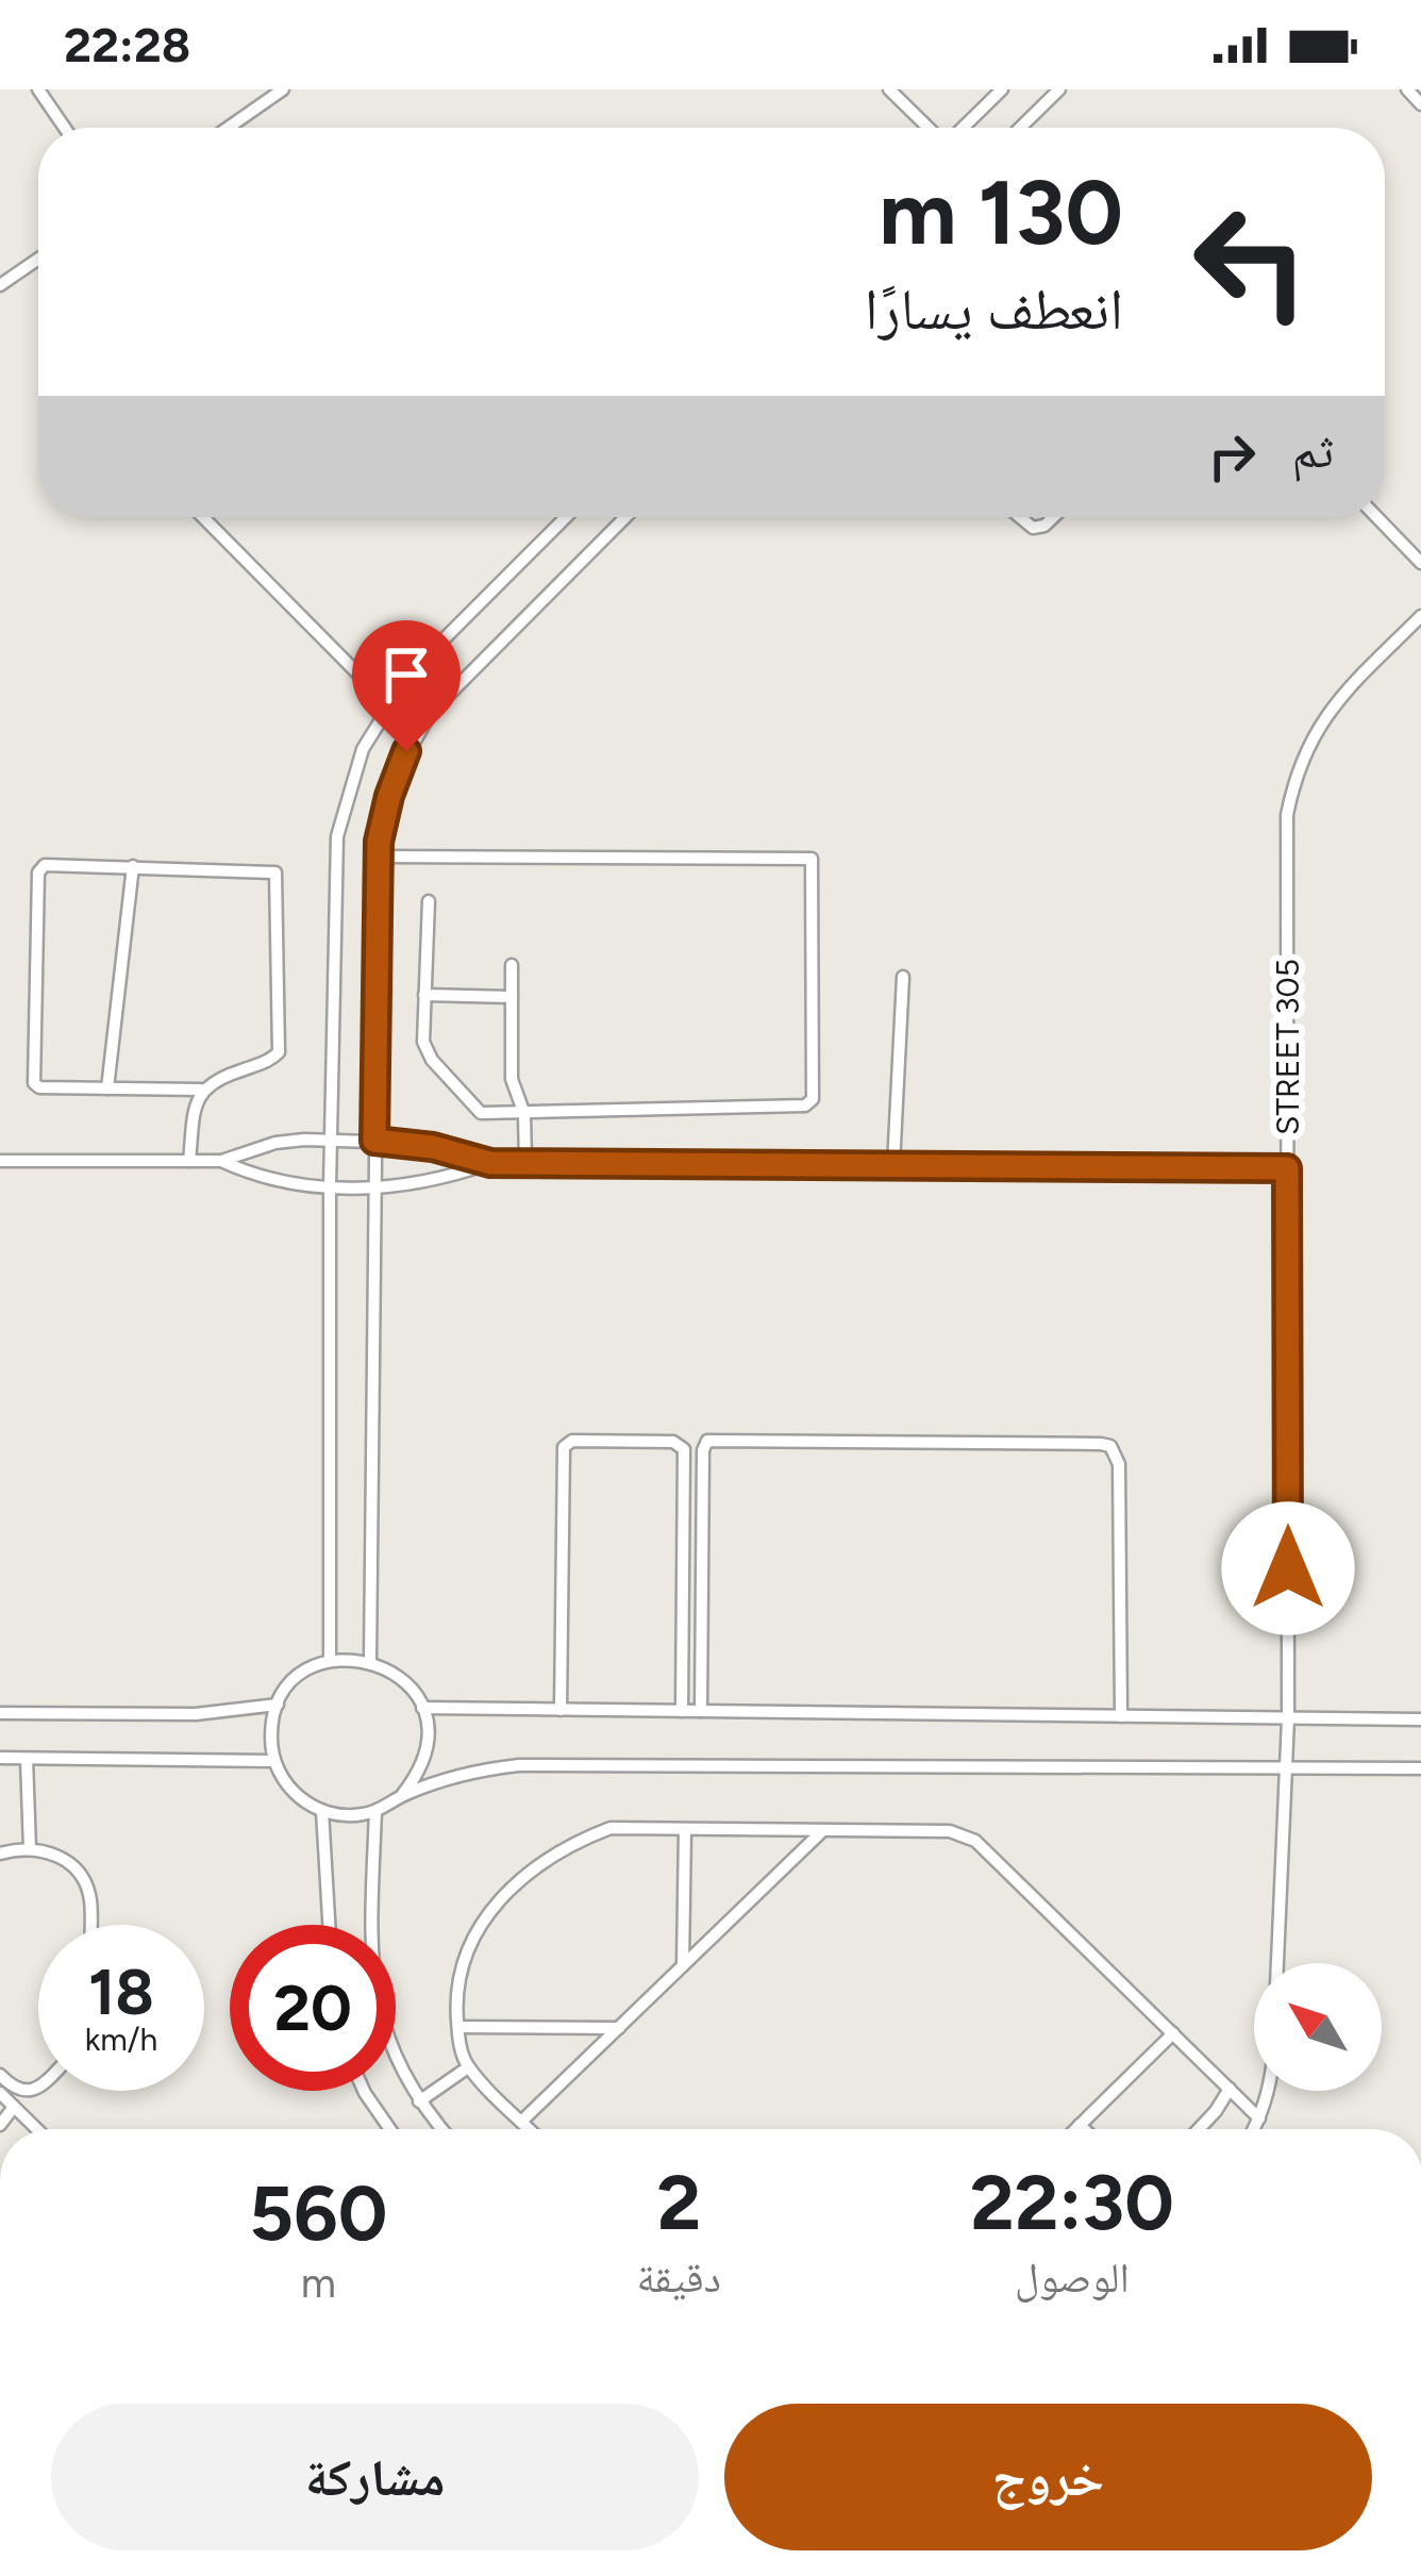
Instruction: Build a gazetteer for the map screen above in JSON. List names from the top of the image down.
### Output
{
  "streets": {
    "lane": ["STREET 305"]
  },
  "north": "top left",
  "page": {
    "status": "22:28",
    "turn": ["130 m", "انعطف يسارًا"],
    "then": "ثم",
    "speed": "18 km/h",
    "limit": "20",
    "eta": [
      "22:30",
      "الوصول",
      "2",
      "دقيقة",
      "560",
      "m"
    ],
    "buttons": ["خروج", "مشاركة"]
  }
}
